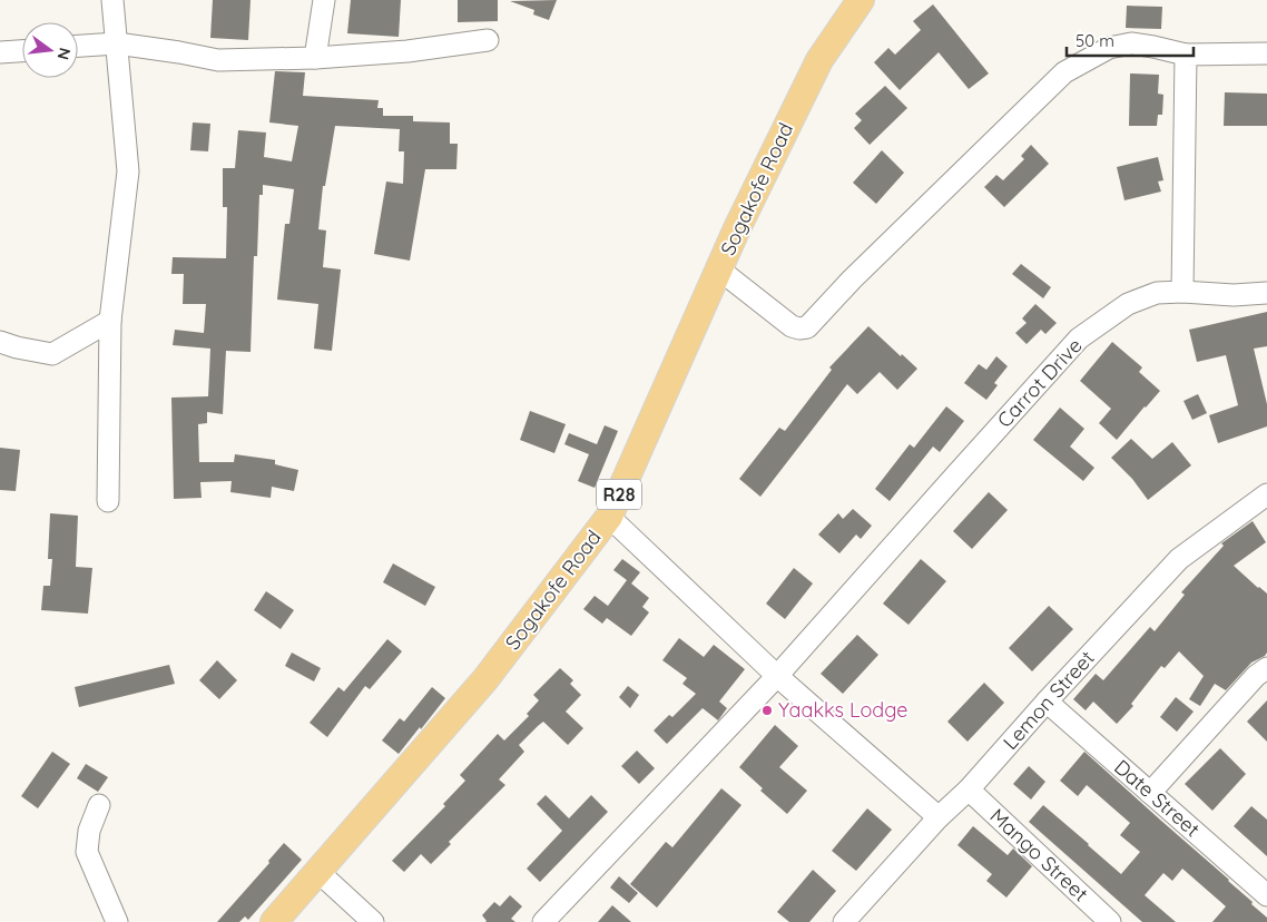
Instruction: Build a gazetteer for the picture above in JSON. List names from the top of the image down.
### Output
{
  "streets": {
    "main road": ["Sogakofe Road", "R28"],
    "street": [
      "Carrot Drive",
      "Lemon Street",
      "Date Street",
      "Mango Street"
    ]
  },
  "crossings": [
    ["Lemon Street", "Date Street"],
    ["Lemon Street", "Mango Street"]
  ],
  "places": ["Yaakks Lodge"],
  "scale_bar": "50 m",
  "north": "right"
}
